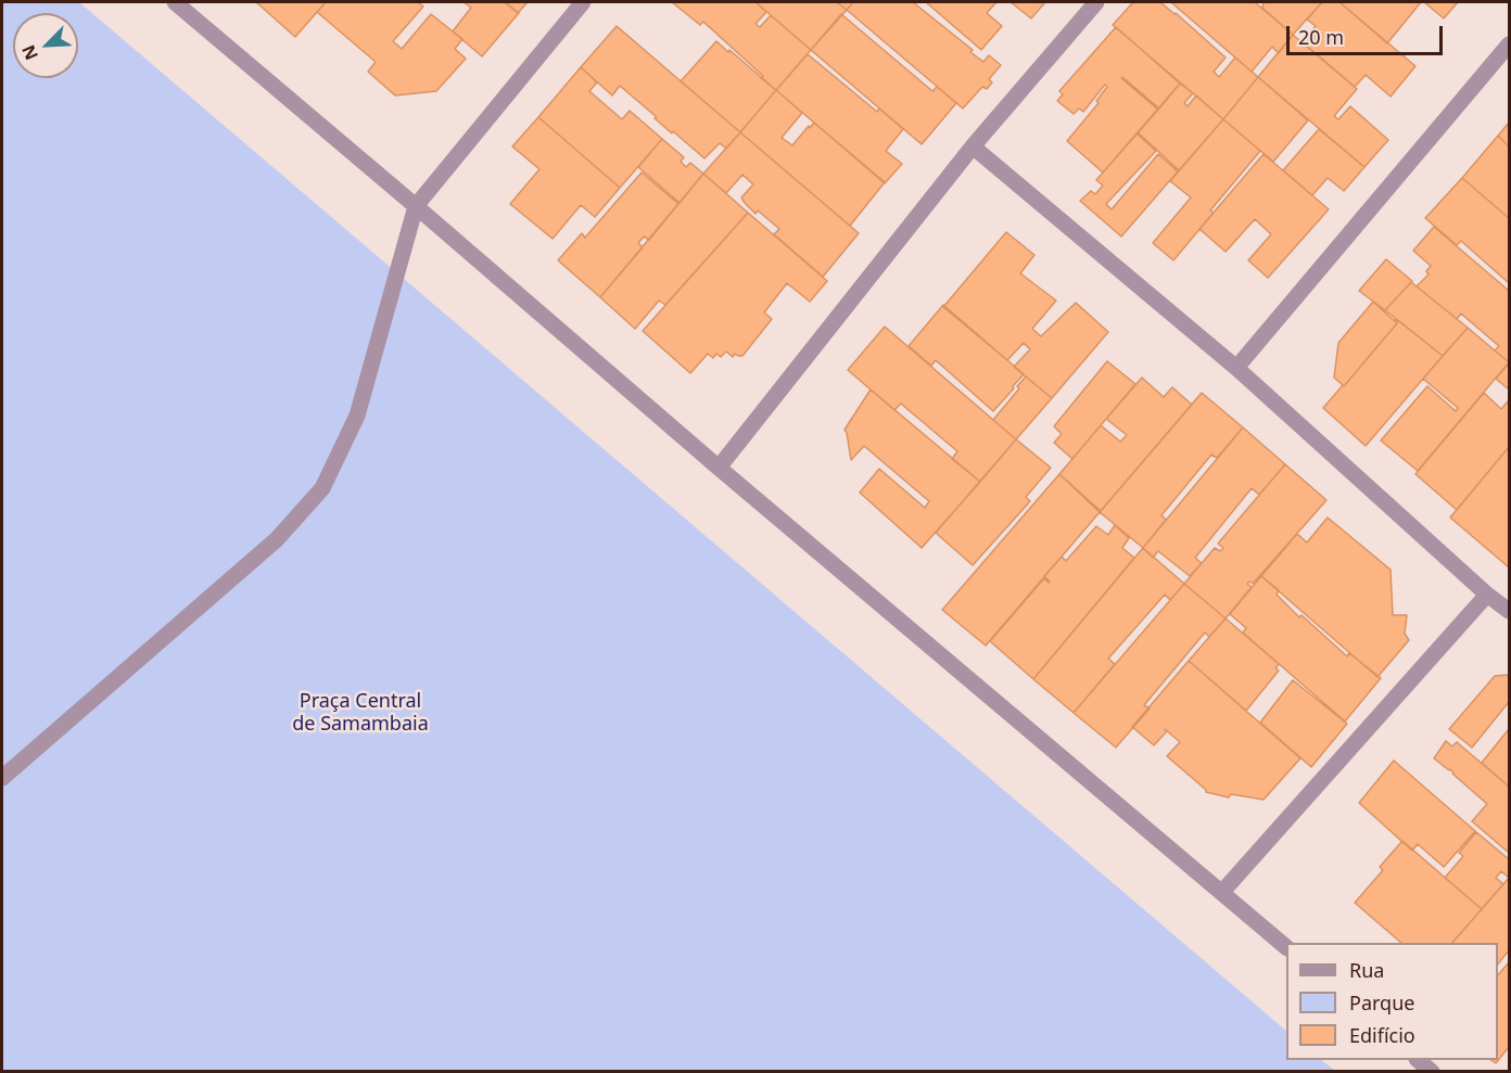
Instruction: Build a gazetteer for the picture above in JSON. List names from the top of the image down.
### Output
{
  "parks": ["Praça Central de Samambaia"],
  "legend": ["Rua", "Parque", "Edifício"],
  "scale_bar": "20 m",
  "north": "bottom left"
}
